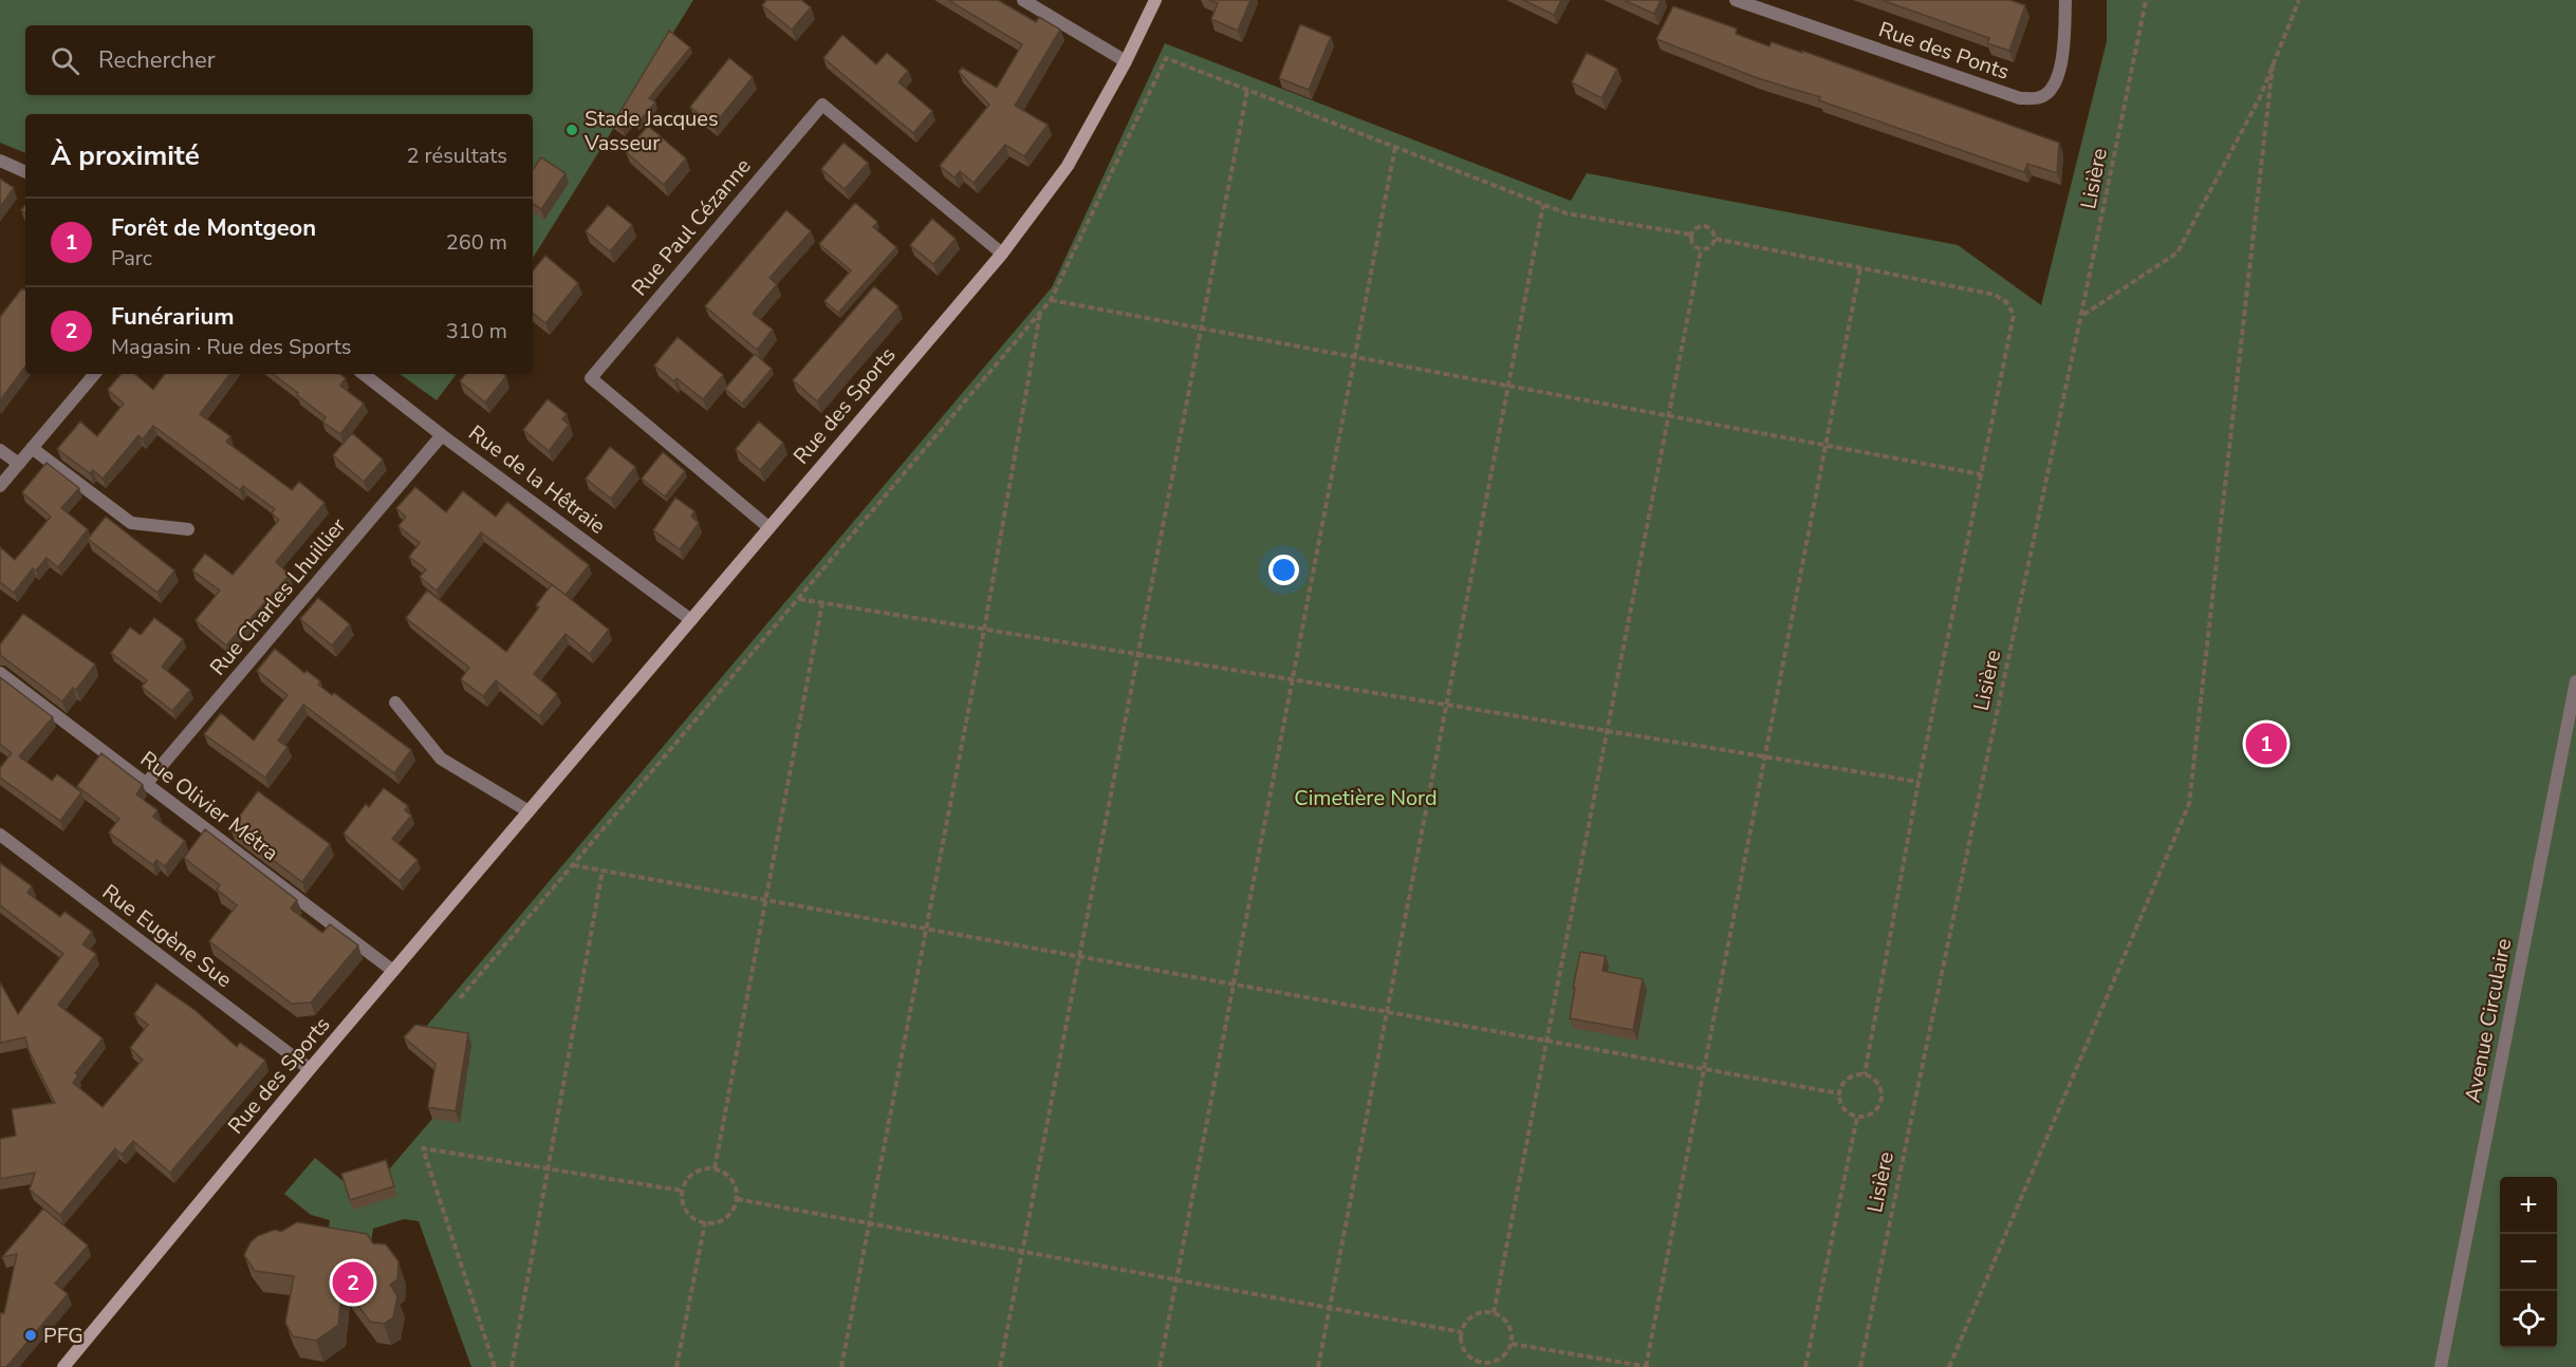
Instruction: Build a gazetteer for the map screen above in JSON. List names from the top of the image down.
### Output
{
  "streets": {
    "street": [
      "Rue des Ponts",
      "Rue Paul Cézanne",
      "Rue des Sports",
      "Rue de la Hêtraie",
      "Rue Charles Lhuillier",
      "Rue Olivier Métra",
      "Rue Eugène Sue",
      "Avenue Circulaire"
    ],
    "path": ["Lisière"]
  },
  "crossings": [
    ["Rue Paul Cézanne", "Rue des Sports"],
    ["Rue des Sports", "Rue de la Hêtraie"],
    ["Rue des Sports", "Rue Olivier Métra"],
    ["Rue des Sports", "Rue Eugène Sue"],
    ["Rue de la Hêtraie", "Rue Charles Lhuillier"],
    ["Rue Charles Lhuillier", "Rue Olivier Métra"]
  ],
  "parks": ["Cimetière Nord"],
  "places": ["Stade Jacques Vasseur", "PFG"],
  "page": {
    "search": "Rechercher",
    "heading": ["À proximité", "2 résultats"],
    "list": [
      {
        "mark": "1",
        "name": "Forêt de Montgeon",
        "note": "Parc",
        "value": "260 m"
      },
      {
        "mark": "2",
        "name": "Funérarium",
        "note": "Magasin · Rue des Sports",
        "value": "310 m"
      }
    ],
    "pins": ["1", "2"],
    "map_buttons": ["+", "−"]
  }
}
